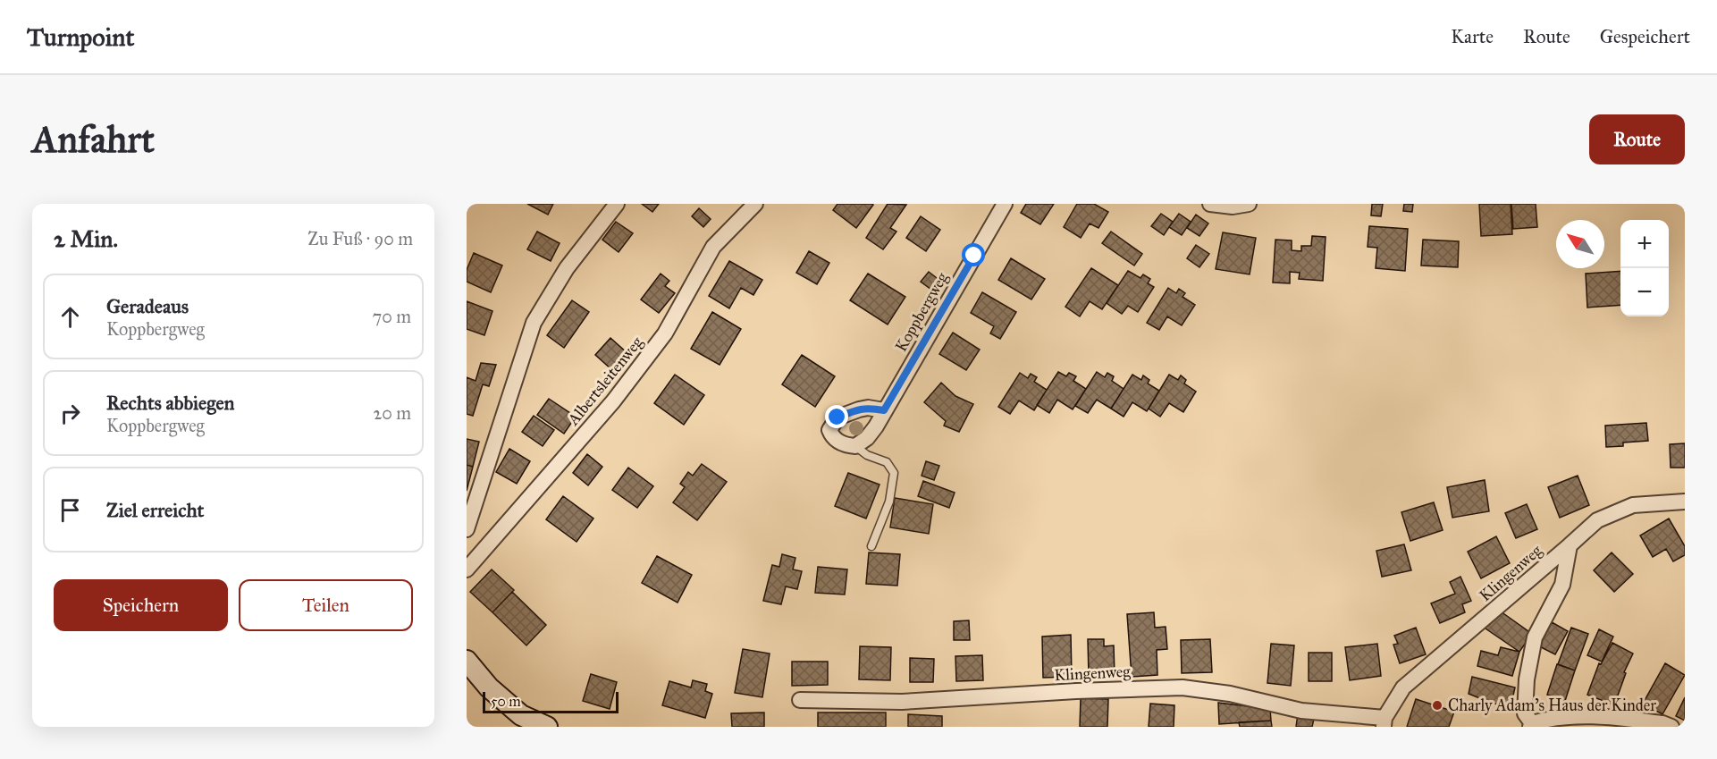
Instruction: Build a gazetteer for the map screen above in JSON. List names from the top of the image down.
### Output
{
  "streets": {
    "street": ["Koppbergweg", "Albertsleitenweg", "Klingenweg"]
  },
  "places": ["Charly Adam's Haus der Kinder"],
  "scale_bar": "50 m",
  "north": "top left",
  "page": {
    "header": "Turnpoint",
    "nav": ["Karte", "Route", "Gespeichert"],
    "buttons": [
      "Route",
      ["Speichern", "Teilen"]
    ],
    "title": "Anfahrt",
    "heading": ["2 Min.", "Zu Fuß · 90 m"],
    "map_buttons": ["+", "−"],
    "list": [
      ["Geradeaus", "Koppbergweg", "70 m"],
      ["Rechts abbiegen", "Koppbergweg", "20 m"],
      "Ziel erreicht"
    ],
    "scale": "50 m"
  }
}
